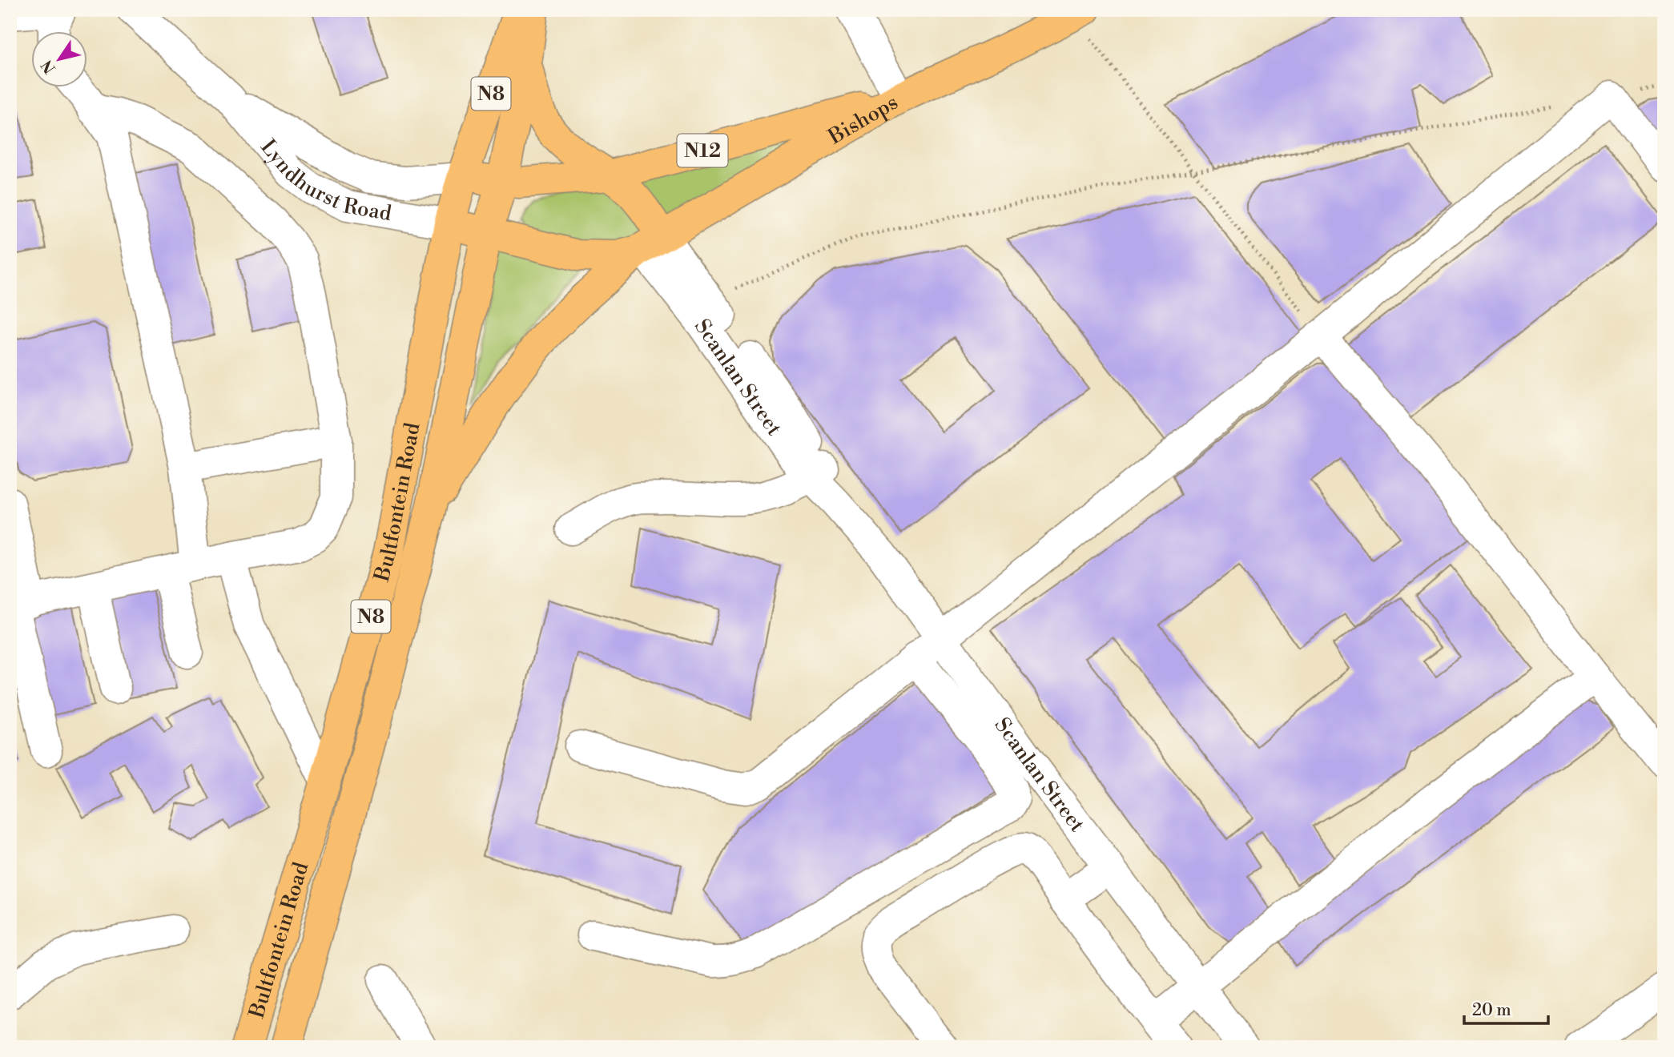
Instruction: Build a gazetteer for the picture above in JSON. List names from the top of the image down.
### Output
{
  "streets": {
    "highway": [
      "N8",
      "Bishops",
      "N12",
      "Bultfontein Road"
    ],
    "street": ["Lyndhurst Road", "Scanlan Street"]
  },
  "crossings": [
    ["N8", "Bishops"],
    ["N8", "Lyndhurst Road"],
    ["N8", "Bultfontein Road"],
    ["Bishops", "N12"],
    ["Bishops", "Lyndhurst Road"],
    ["Bishops", "Scanlan Street"],
    ["Bishops", "Bultfontein Road"],
    ["Lyndhurst Road", "Bultfontein Road"]
  ],
  "scale_bar": "20 m",
  "north": "bottom left"
}
